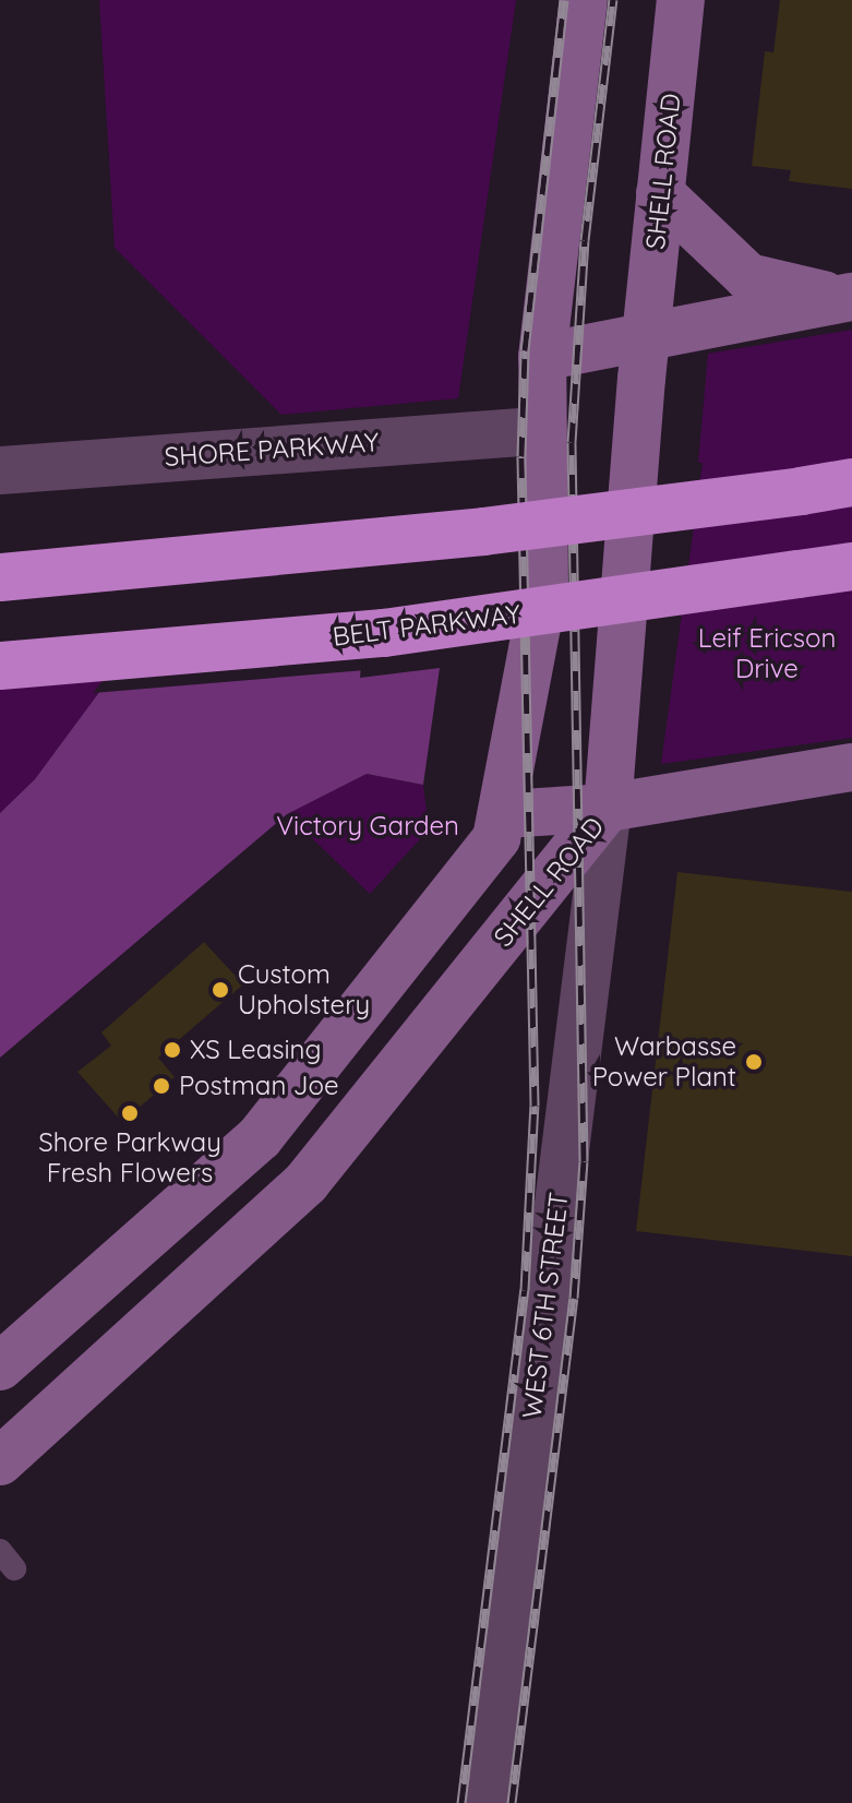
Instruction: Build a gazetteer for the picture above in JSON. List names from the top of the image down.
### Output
{
  "streets": {
    "highway": ["BELT PARKWAY"],
    "main road": ["SHELL ROAD"],
    "street": ["SHORE PARKWAY", "WEST 6TH STREET"]
  },
  "crossings": [
    ["SHELL ROAD", "WEST 6TH STREET"]
  ],
  "parks": ["Leif Ericson Drive", "Victory Garden"],
  "places": [
    "Custom Upholstery",
    "XS Leasing",
    "Warbasse Power Plant",
    "Postman Joe",
    "Shore Parkway Fresh Flowers"
  ]
}
